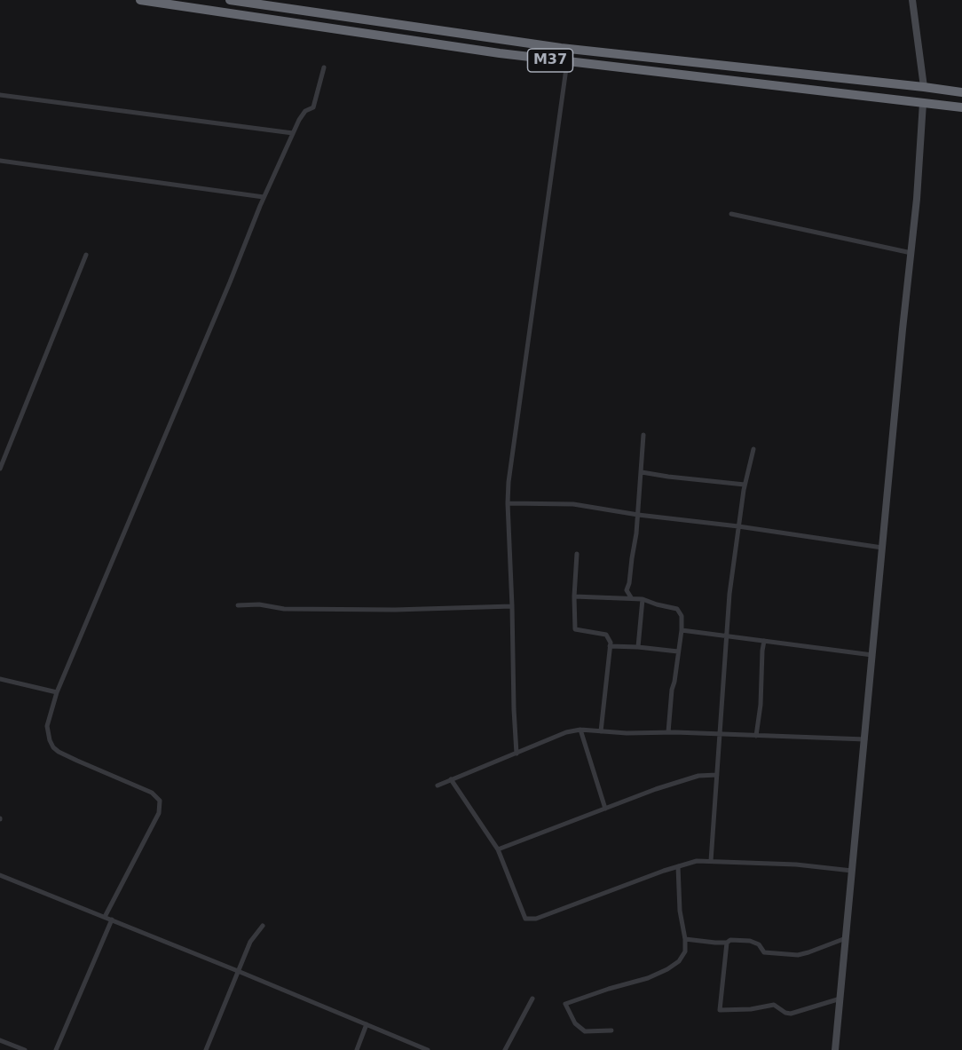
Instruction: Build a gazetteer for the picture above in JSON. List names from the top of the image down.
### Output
{
  "streets": {
    "highway": ["M37"]
  }
}
